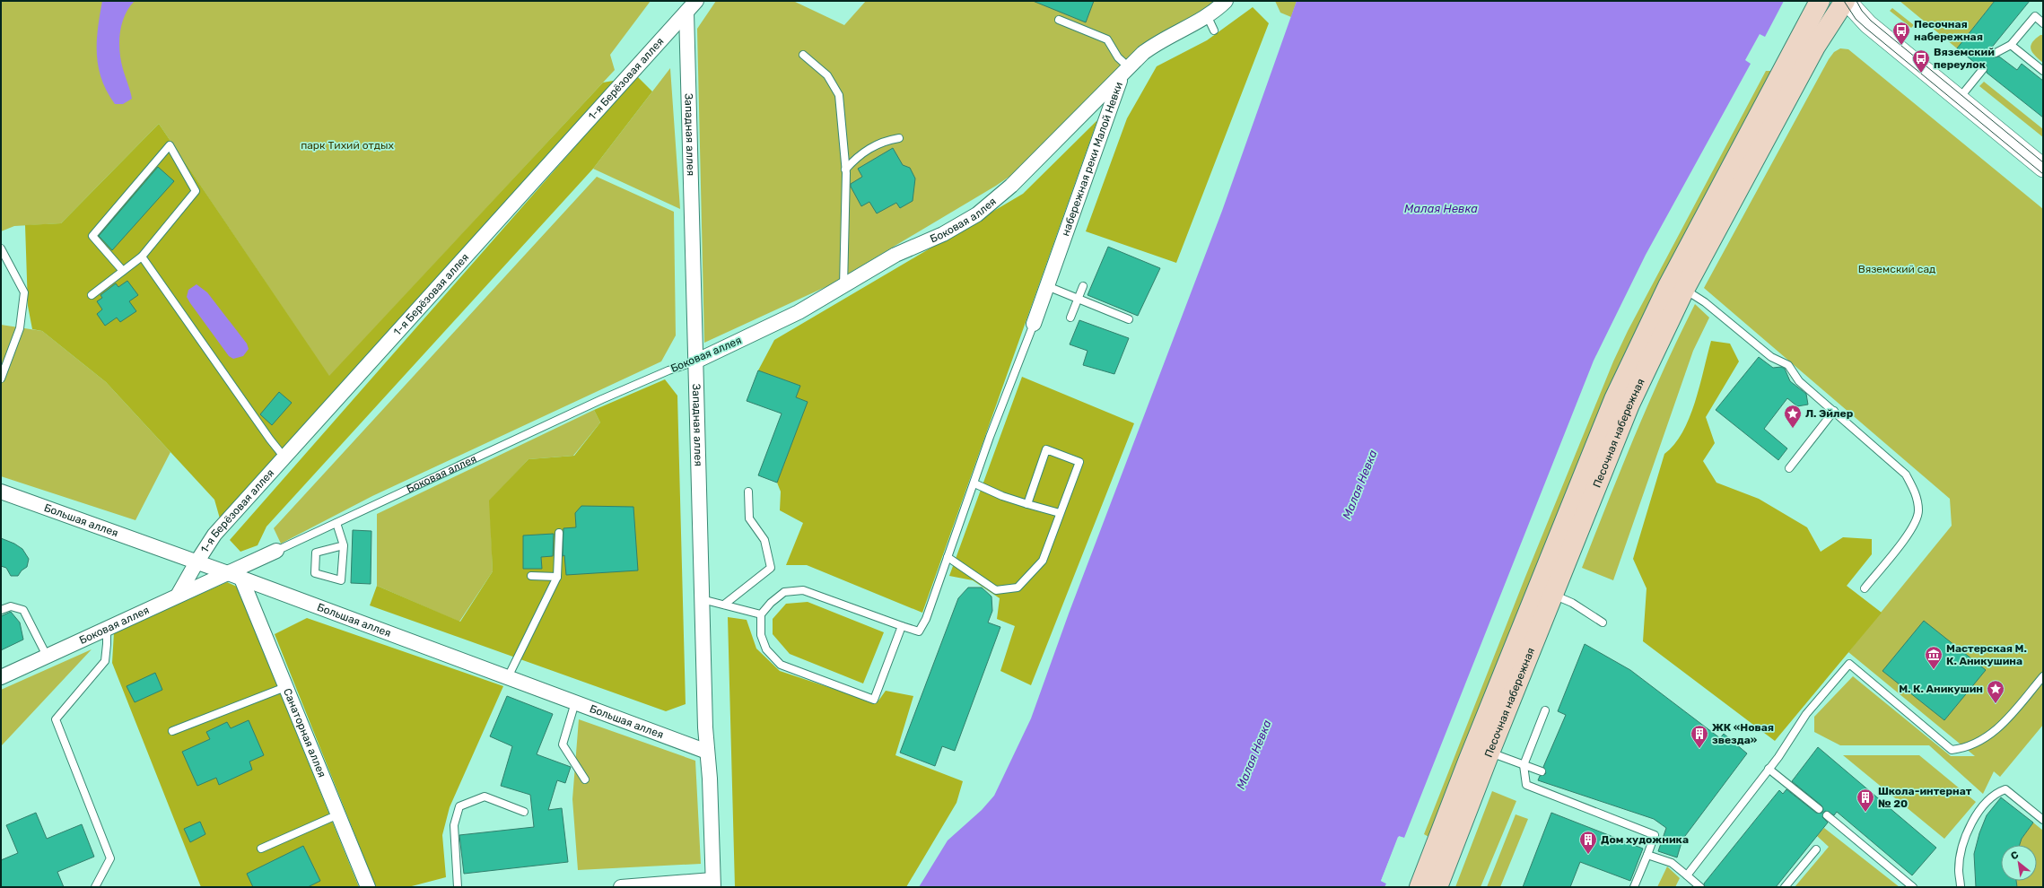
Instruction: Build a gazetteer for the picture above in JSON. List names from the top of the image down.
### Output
{
  "streets": {
    "main road": ["Песочная набережная"],
    "street": [
      "1-я Берёзовая аллея",
      "Западная аллея",
      "набережная реки Малой Невки",
      "Боковая аллея",
      "Большая аллея",
      "Санаторная аллея"
    ]
  },
  "crossings": [
    ["1-я Берёзовая аллея", "Западная аллея"],
    ["1-я Берёзовая аллея", "Боковая аллея"],
    ["1-я Берёзовая аллея", "Большая аллея"],
    ["Западная аллея", "Боковая аллея"],
    ["Западная аллея", "Большая аллея"],
    ["набережная реки Малой Невки", "Боковая аллея"],
    ["Боковая аллея", "Большая аллея"],
    ["Большая аллея", "Санаторная аллея"]
  ],
  "water": ["Малая Невка"],
  "parks": ["парк Тихий отдых", "Вяземский сад"],
  "places": {
    "bus stop": ["Песочная набережная", "Вяземский переулок"],
    "place": ["Л. Эйлер", "М. К. Аникушин"],
    "museum": ["Мастерская М. К. Аникушина"],
    "building": ["ЖК «Новая звезда»", "Школа-интернат № 20", "Дом художника"]
  },
  "north": "top left"
}
